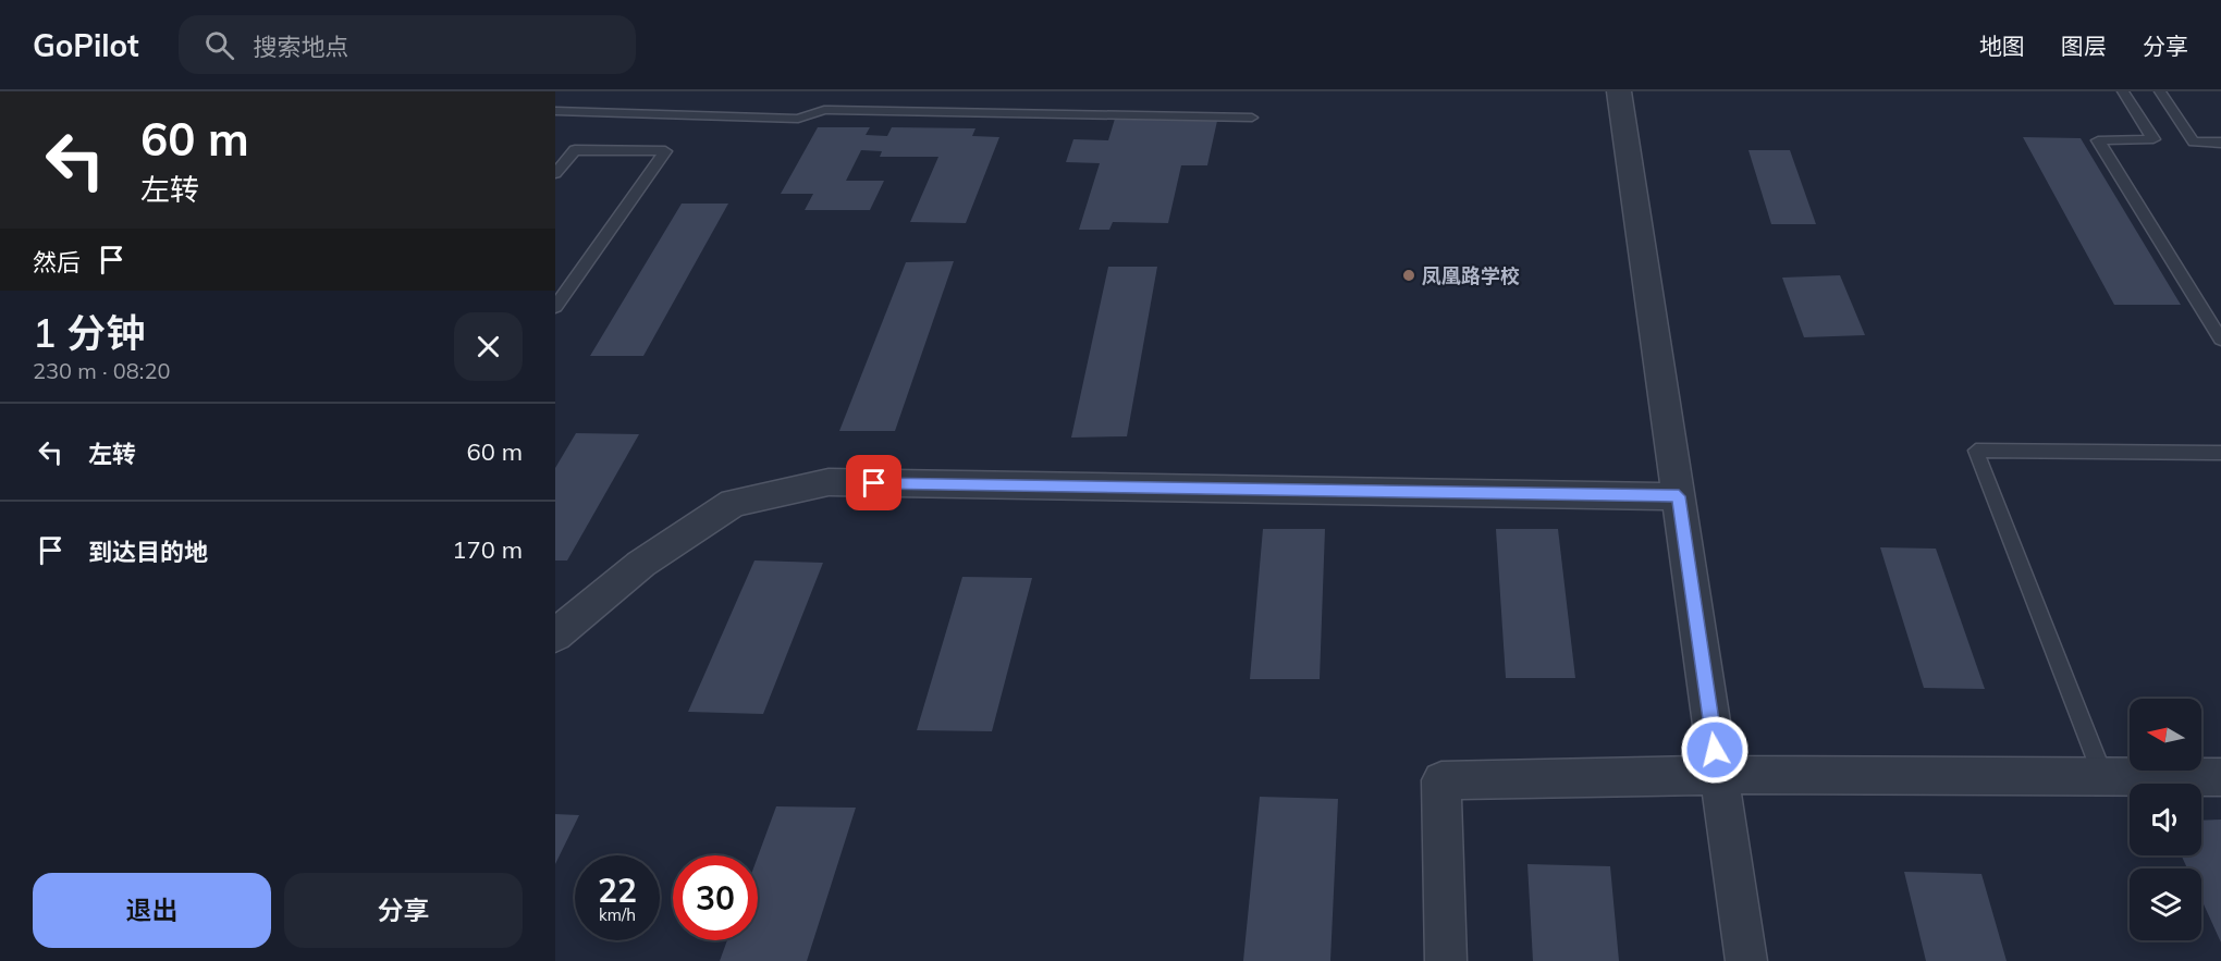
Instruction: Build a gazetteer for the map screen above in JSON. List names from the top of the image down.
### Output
{
  "places": ["凤凰路学校"],
  "north": "left",
  "page": {
    "header": "GoPilot",
    "search": "搜索地点",
    "nav": ["地图", "图层", "分享"],
    "turn": ["60 m", "左转"],
    "then": "然后",
    "heading": ["1 分钟", "230 m · 08:20"],
    "list": [
      {
        "name": "左转",
        "value": "60 m"
      },
      {
        "name": "到达目的地",
        "value": "170 m"
      }
    ],
    "speed": "22 km/h",
    "limit": "30",
    "buttons": ["退出", "分享"]
  }
}
